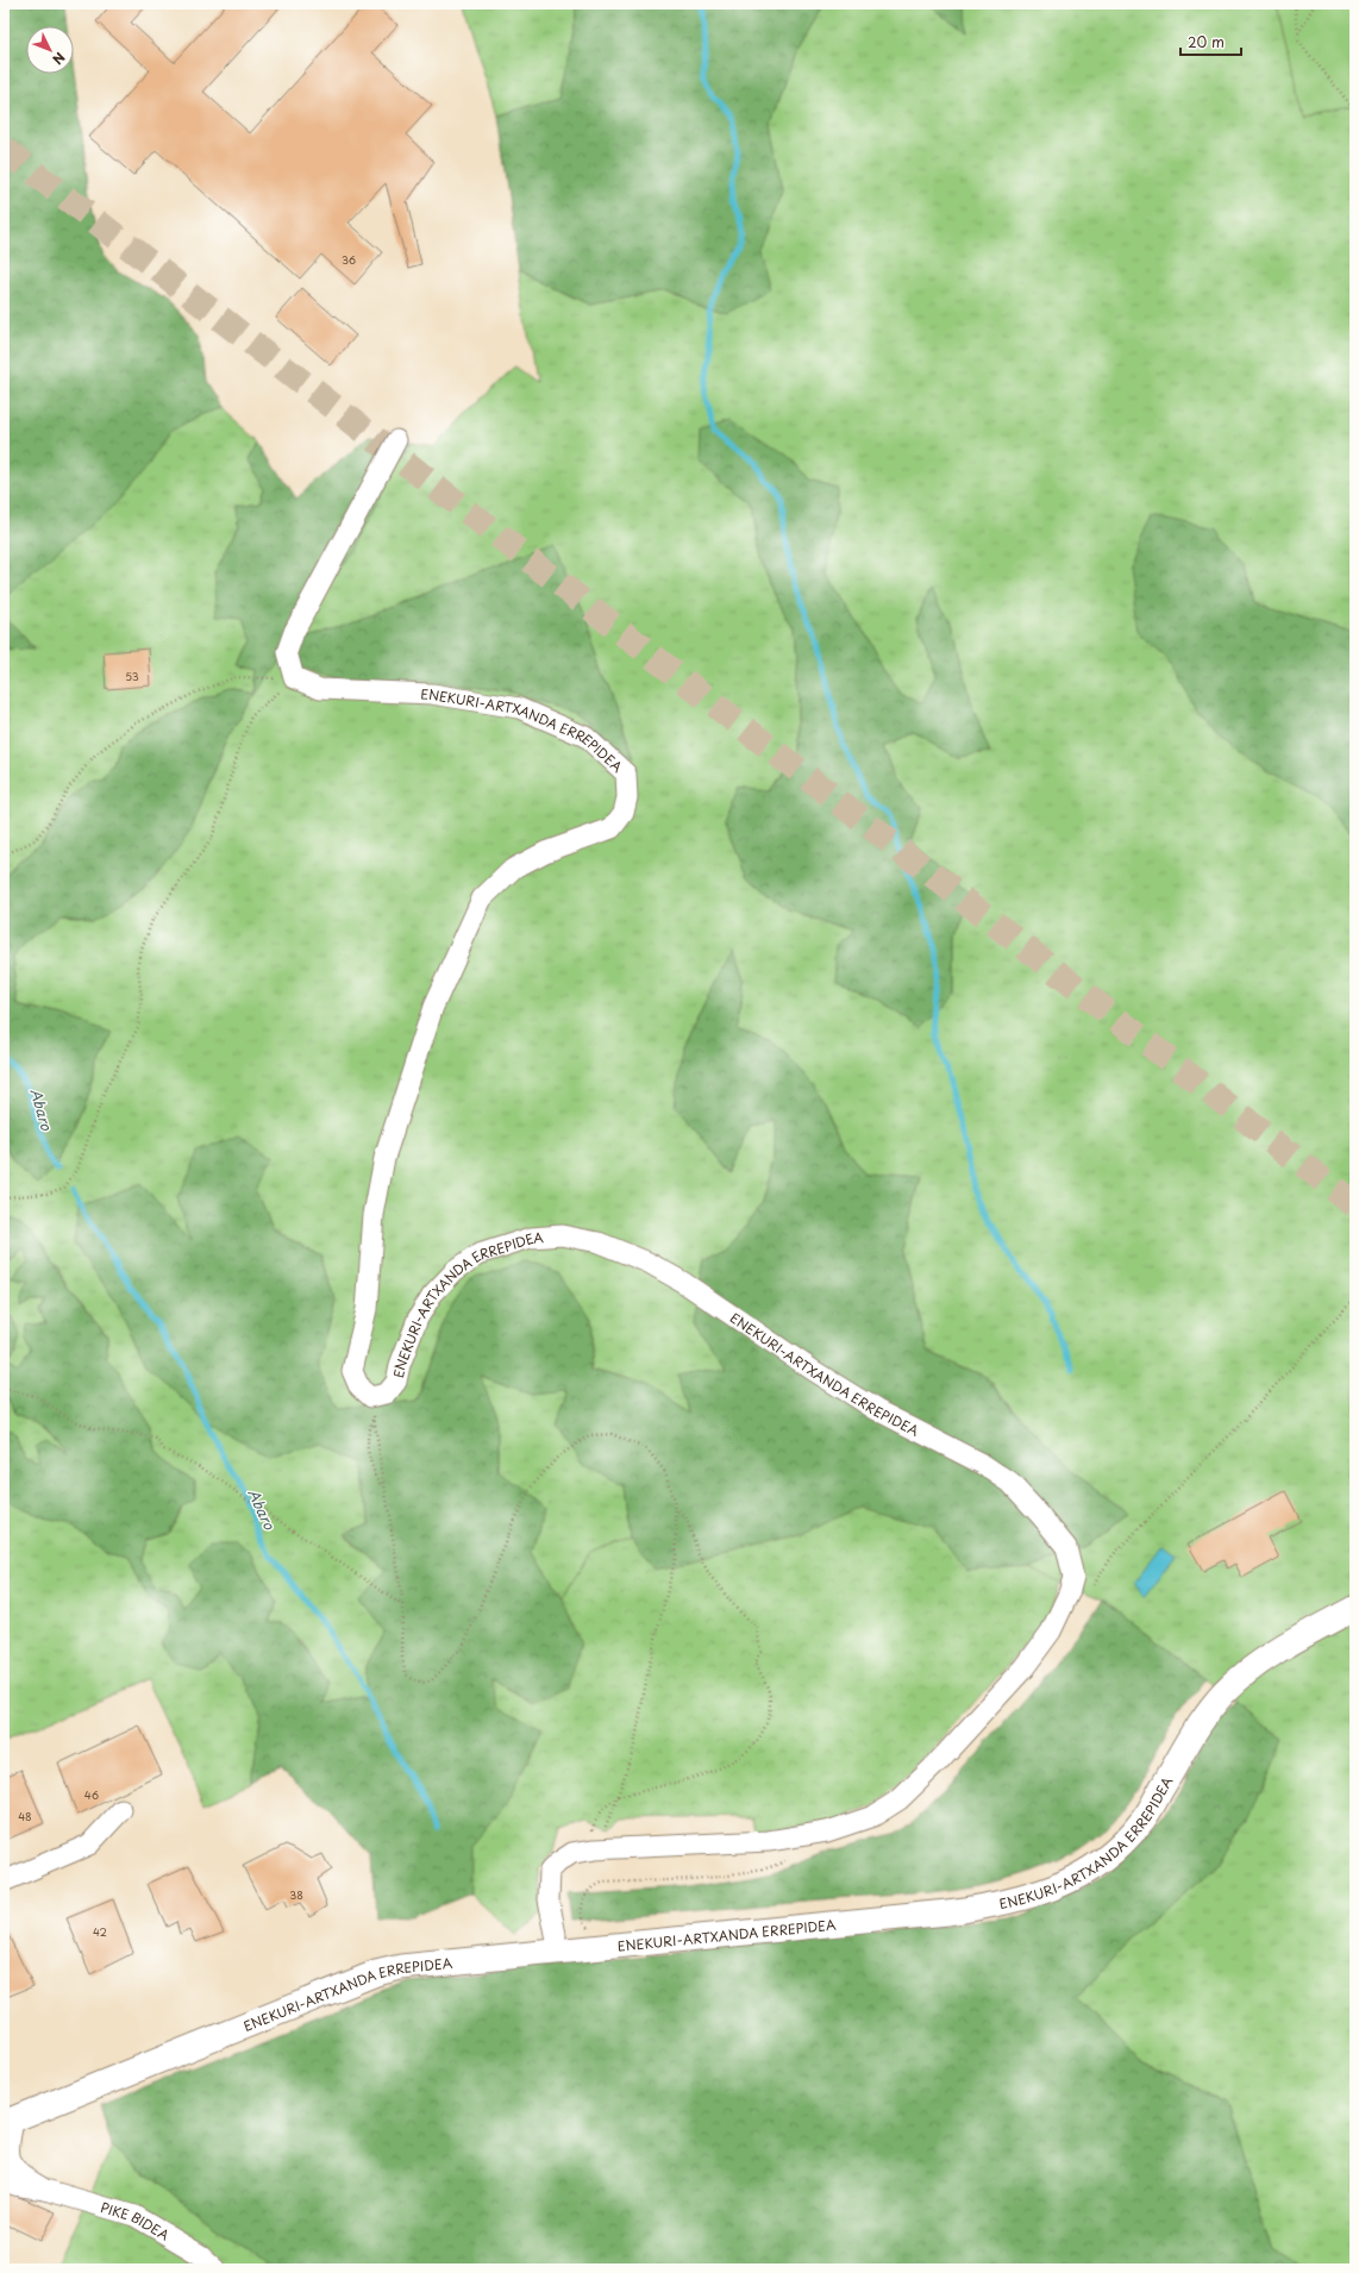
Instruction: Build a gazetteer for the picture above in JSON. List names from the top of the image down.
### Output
{
  "streets": {
    "street": ["ENEKURI-ARTXANDA ERREPIDEA", "PIKE BIDEA"]
  },
  "crossings": [
    ["ENEKURI-ARTXANDA ERREPIDEA", "PIKE BIDEA"]
  ],
  "water": ["Abaro"],
  "house_numbers": [
    "36",
    "53",
    "46",
    "48",
    "38",
    "42"
  ],
  "scale_bar": "20 m",
  "north": "bottom right"
}
